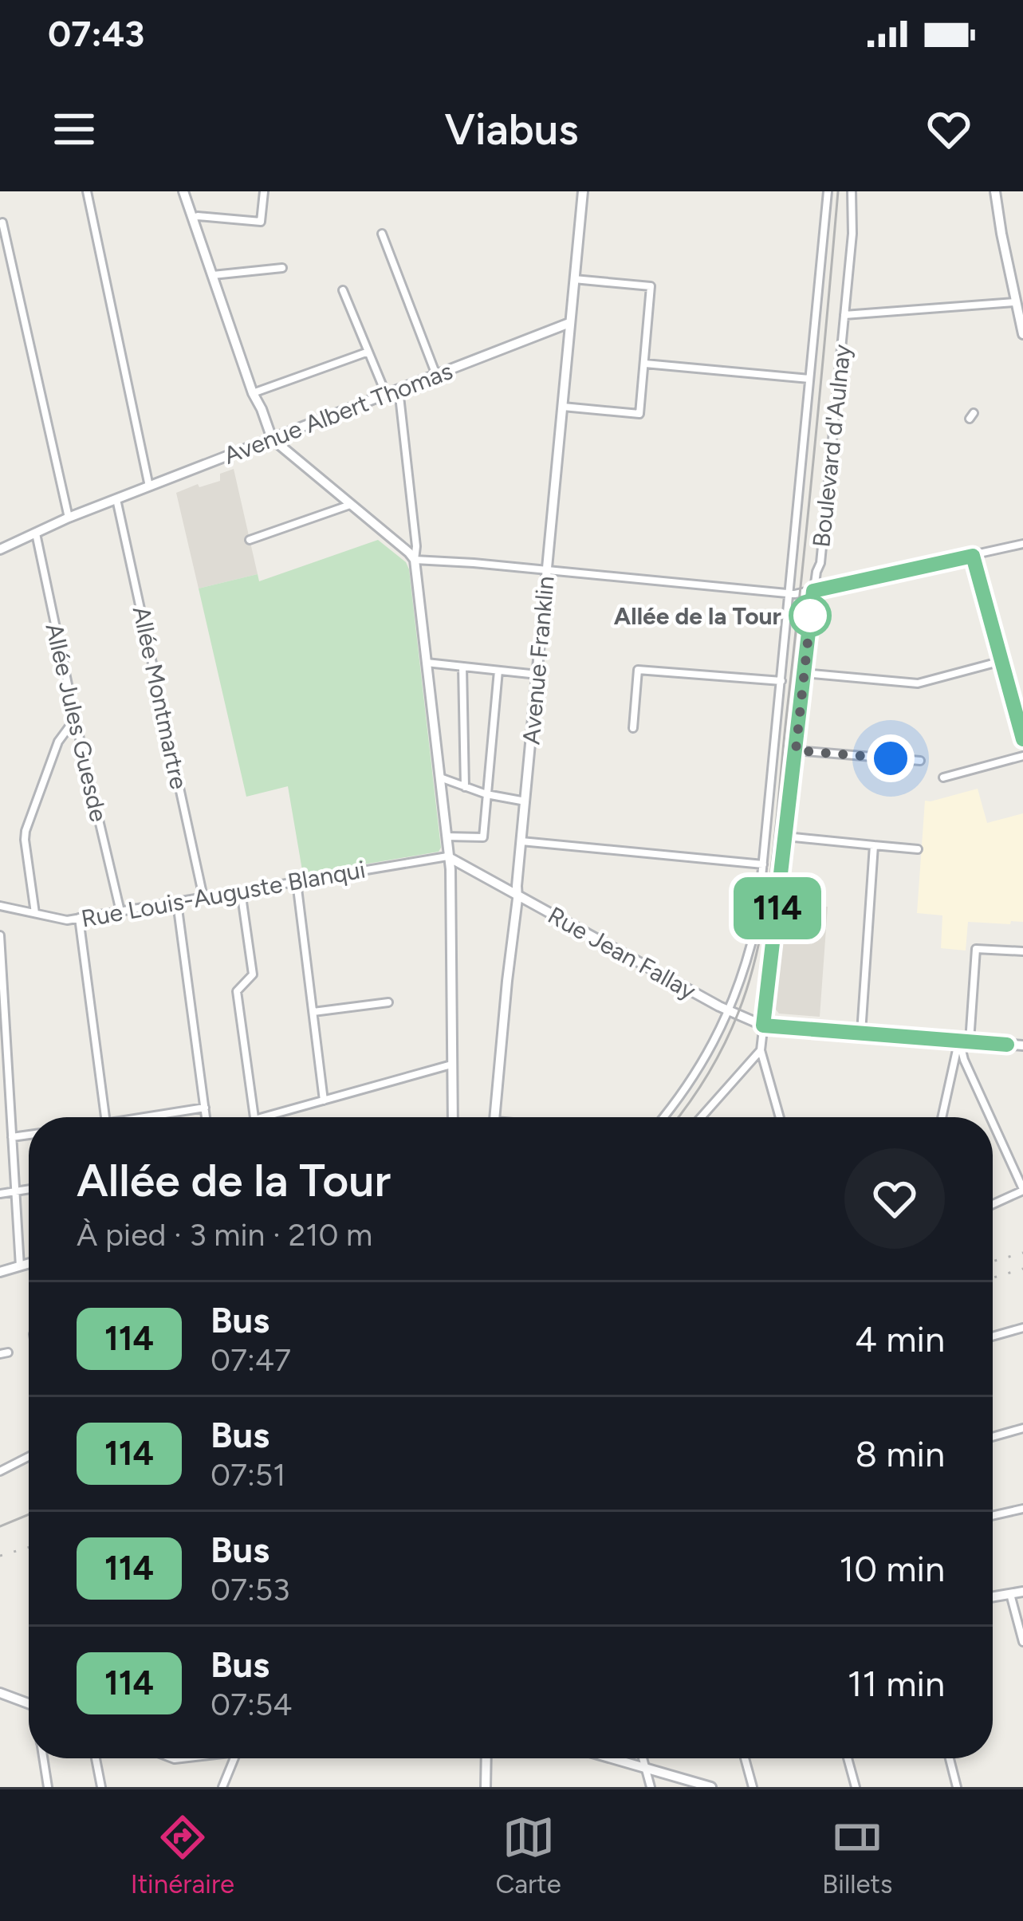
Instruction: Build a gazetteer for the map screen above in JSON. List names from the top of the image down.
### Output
{
  "streets": {
    "street": [
      "Avenue Albert Thomas",
      "Boulevard d'Aulnay",
      "Avenue Franklin",
      "Allée Montmartre",
      "Allée Jules Guesde",
      "Rue Louis-Auguste Blanqui",
      "Rue Jean Fallay"
    ]
  },
  "crossings": [
    ["Avenue Albert Thomas", "Avenue Franklin"],
    ["Avenue Albert Thomas", "Allée Montmartre"],
    ["Avenue Albert Thomas", "Allée Jules Guesde"],
    ["Boulevard d'Aulnay", "Rue Jean Fallay"],
    ["Avenue Franklin", "Rue Jean Fallay"],
    ["Allée Montmartre", "Rue Louis-Auguste Blanqui"],
    ["Allée Jules Guesde", "Rue Louis-Auguste Blanqui"],
    ["Rue Louis-Auguste Blanqui", "Rue Jean Fallay"]
  ],
  "places": ["Allée de la Tour"],
  "lines": ["bus line 114"],
  "page": {
    "status": "07:43",
    "header": "Viabus",
    "on_map": "114",
    "heading": ["Allée de la Tour", "À pied · 3 min · 210 m"],
    "list": [
      {
        "mark": "114",
        "name": "Bus",
        "note": "07:47",
        "value": "4 min"
      },
      {
        "mark": "114",
        "name": "Bus",
        "note": "07:51",
        "value": "8 min"
      },
      {
        "mark": "114",
        "name": "Bus",
        "note": "07:53",
        "value": "10 min"
      },
      {
        "mark": "114",
        "name": "Bus",
        "note": "07:54",
        "value": "11 min"
      }
    ],
    "tabs": ["Itinéraire", "Carte", "Billets"]
  }
}
